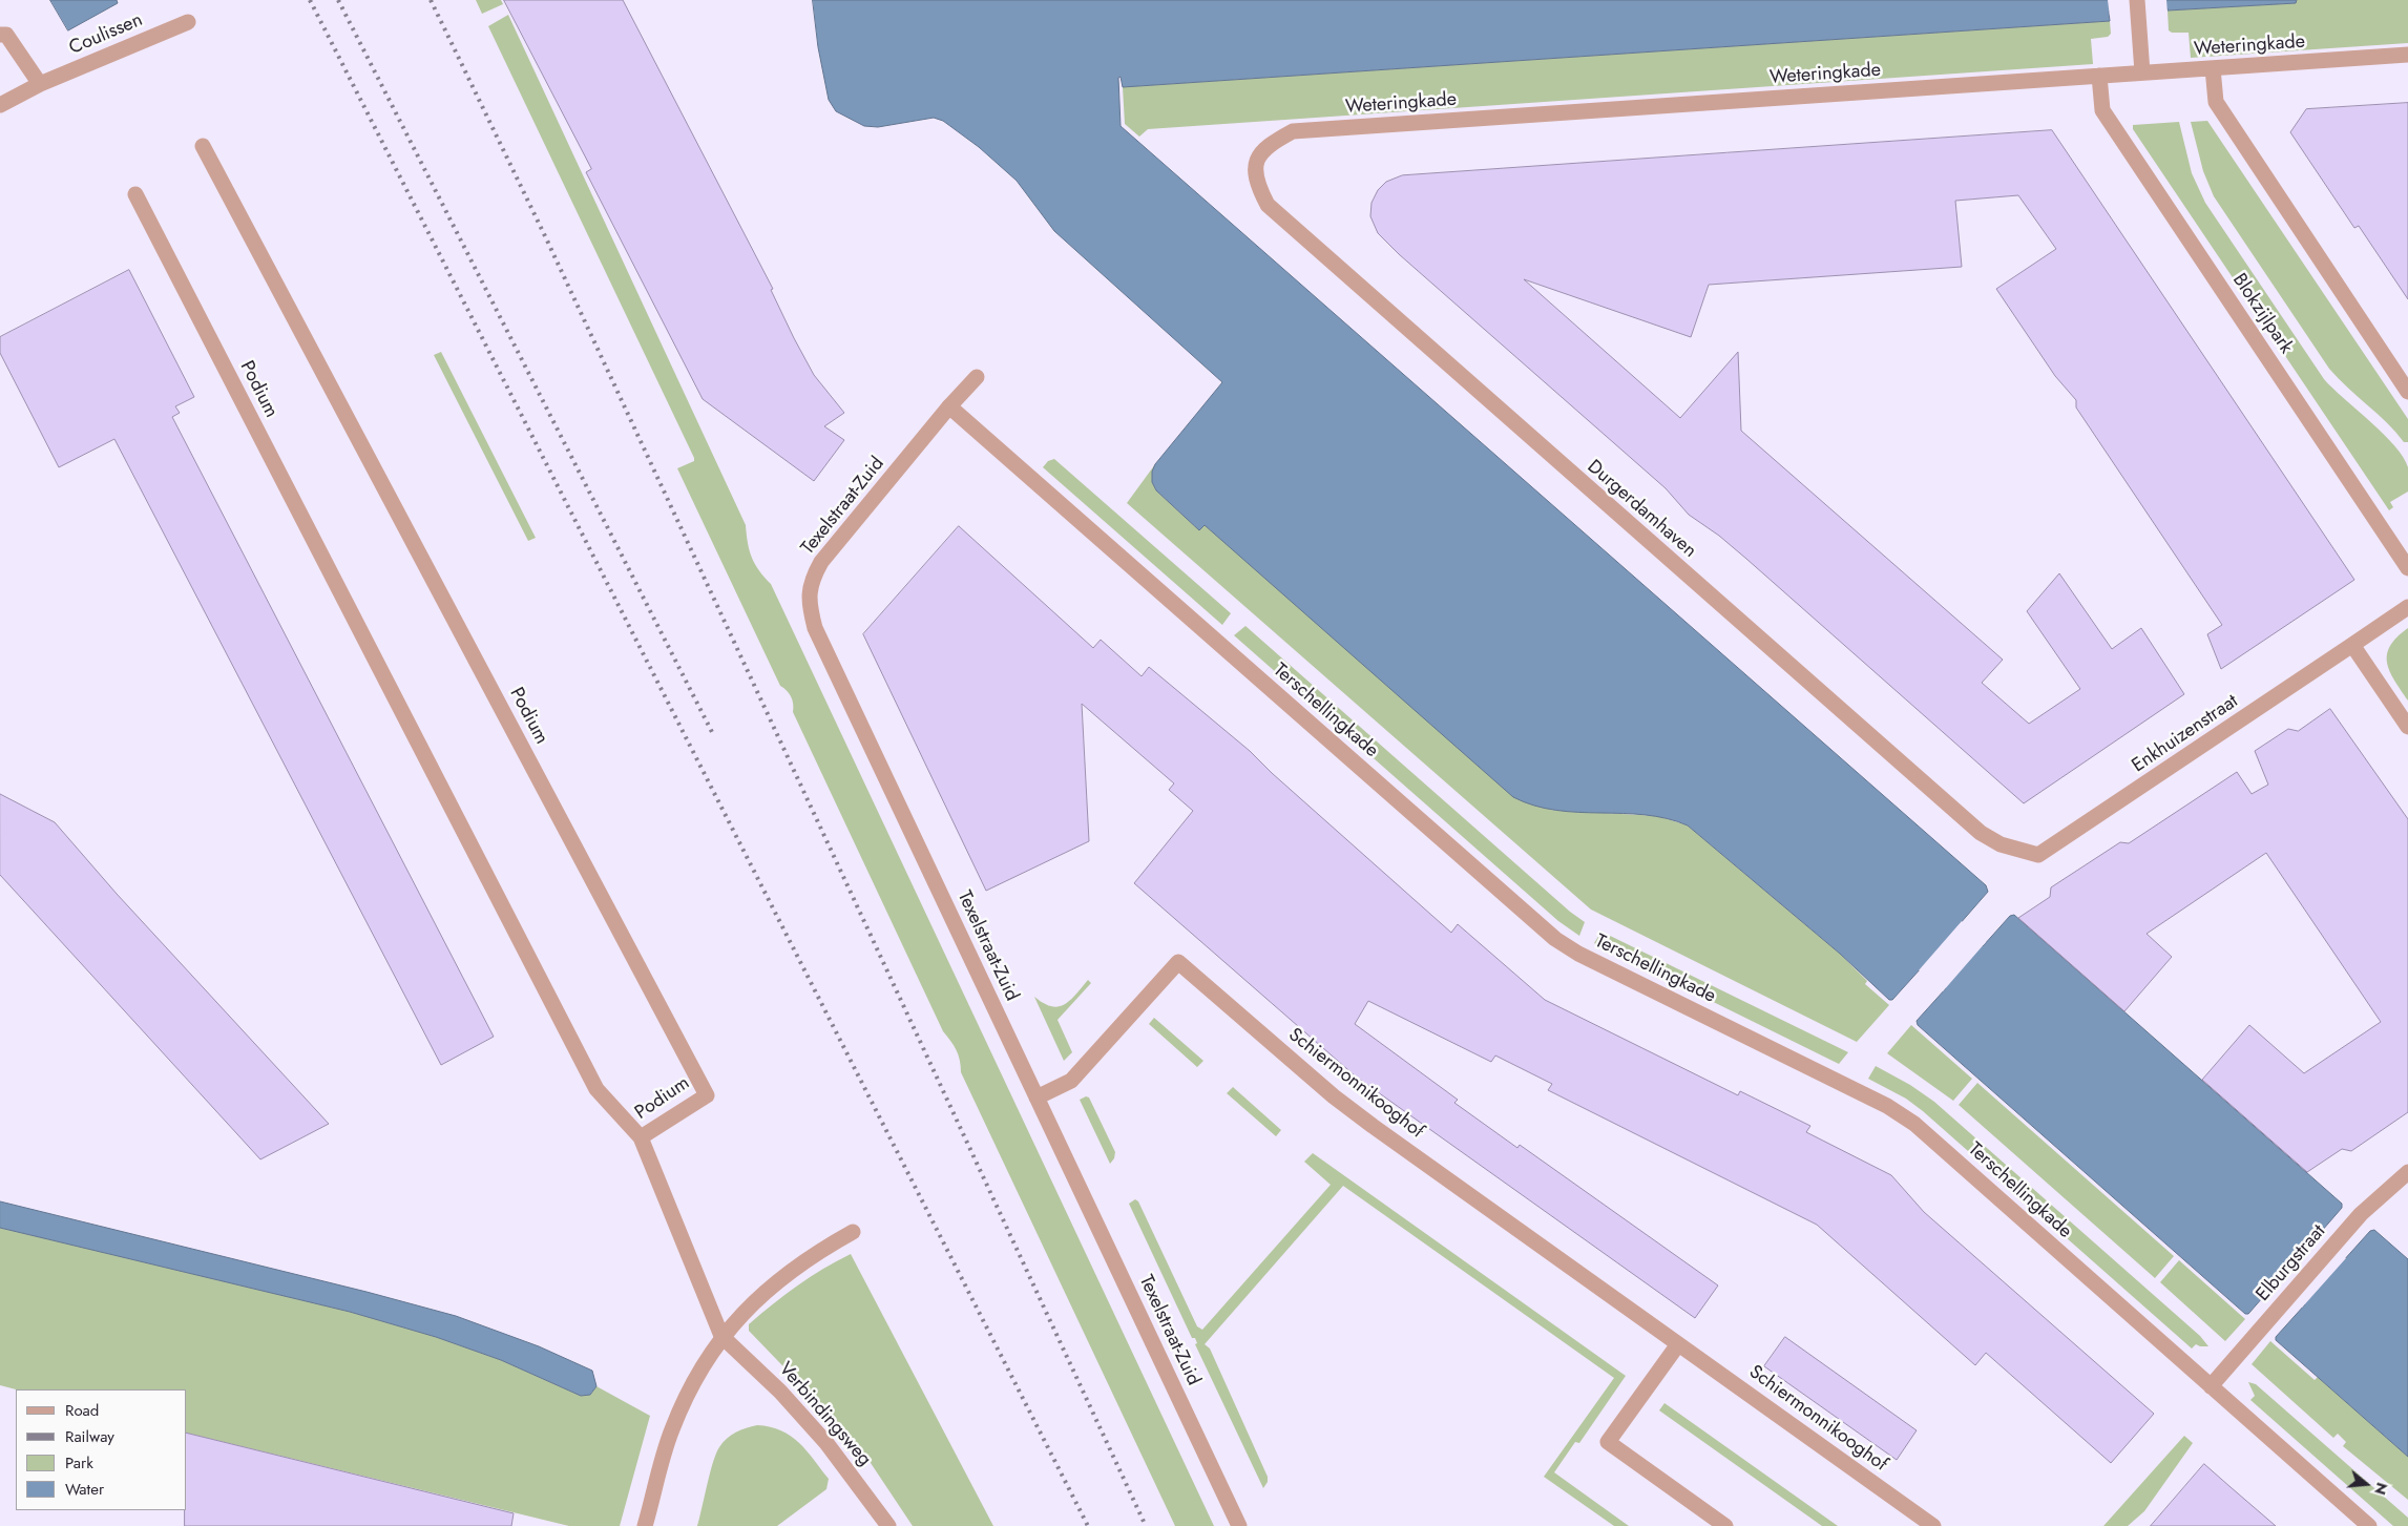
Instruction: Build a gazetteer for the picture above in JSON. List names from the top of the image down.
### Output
{
  "streets": {
    "street": [
      "Coulissen",
      "Weteringkade",
      "Blokzijlpark",
      "Podium",
      "Texelstraat-Zuid",
      "Durgerdamhaven",
      "Terschellingkade",
      "Enkhuizenstraat",
      "Schiermonnikooghof",
      "Elburgstraat",
      "Verbindingsweg"
    ]
  },
  "crossings": [
    ["Weteringkade", "Blokzijlpark"],
    ["Weteringkade", "Durgerdamhaven"],
    ["Texelstraat-Zuid", "Terschellingkade"],
    ["Texelstraat-Zuid", "Schiermonnikooghof"],
    ["Durgerdamhaven", "Enkhuizenstraat"],
    ["Terschellingkade", "Elburgstraat"]
  ],
  "legend": [
    "Road",
    "Railway",
    "Park",
    "Water"
  ],
  "north": "right"
}
